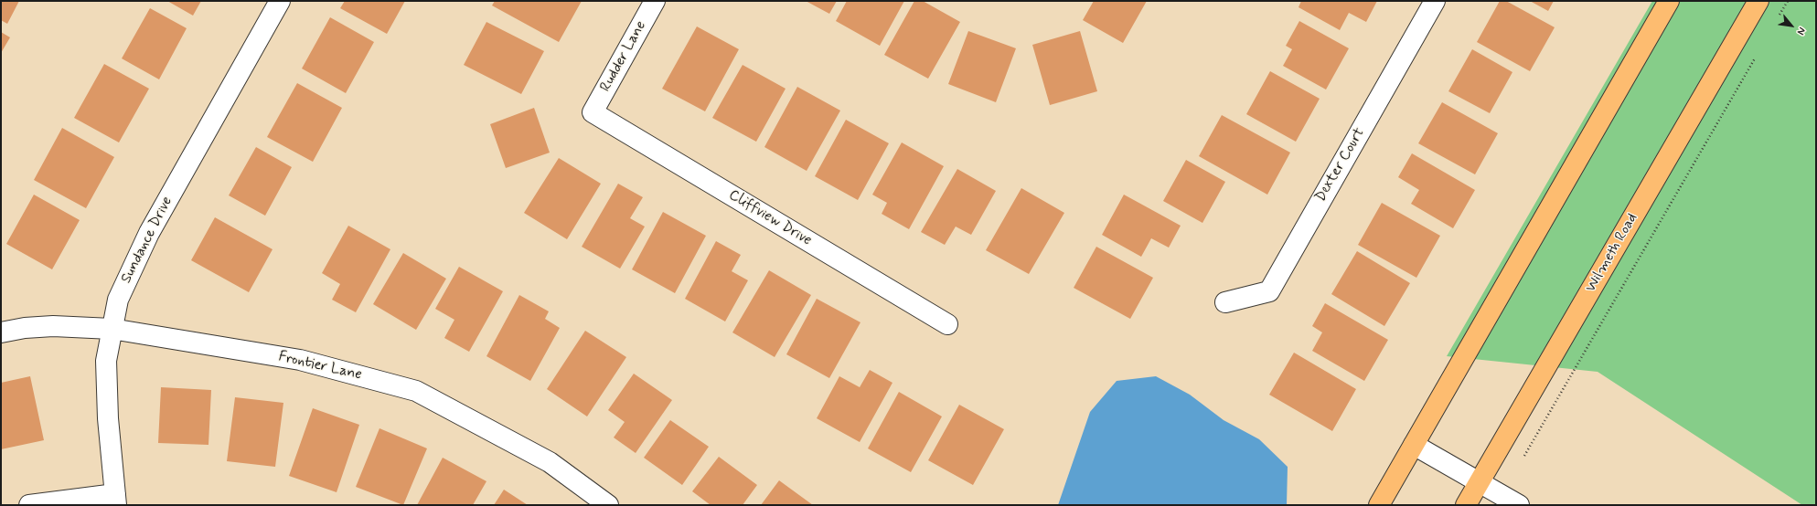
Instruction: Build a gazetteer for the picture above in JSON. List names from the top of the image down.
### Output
{
  "streets": {
    "main road": ["Wilmeth Road"],
    "street": [
      "Rudder Lane",
      "Dexter Court",
      "Cliffview Drive",
      "Sundance Drive",
      "Frontier Lane"
    ]
  },
  "crossings": [
    ["Rudder Lane", "Cliffview Drive"],
    ["Sundance Drive", "Frontier Lane"]
  ],
  "north": "bottom right"
}
